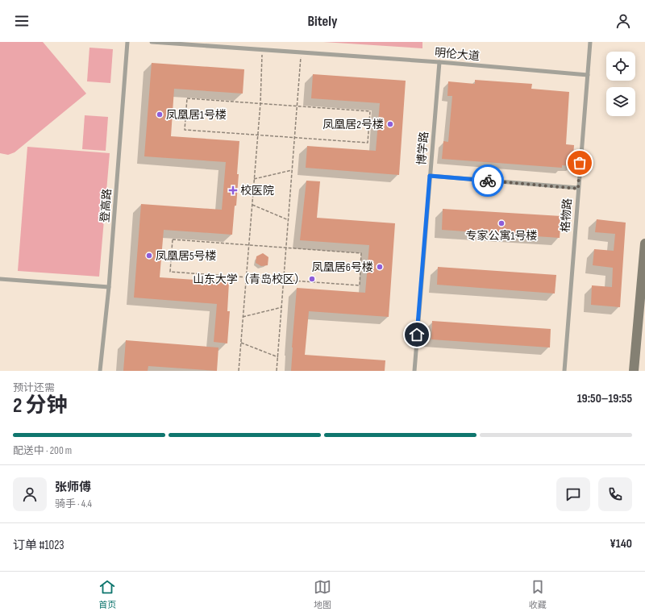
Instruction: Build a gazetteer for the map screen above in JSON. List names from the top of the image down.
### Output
{
  "streets": {
    "lane": [
      "明伦大道",
      "博学路",
      "登高路",
      "格物路"
    ]
  },
  "crossings": [
    ["明伦大道", "博学路"],
    ["明伦大道", "格物路"]
  ],
  "places": {
    "other": [
      "凤凰居1号楼",
      "凤凰居2号楼",
      "专家公寓1号楼",
      "凤凰居5号楼",
      "凤凰居6号楼",
      "山东大学（青岛校区）"
    ],
    "health": ["校医院"]
  },
  "page": {
    "header": "Bitely",
    "heading": ["2 分钟", "预计还需", "19:50–19:55"],
    "panel": [
      "张师傅",
      "骑手 · 4.4",
      "订单 #1023",
      "¥140"
    ],
    "bar": "配送中 · 200 m",
    "tabs": ["首页", "地图", "收藏"]
  }
}
